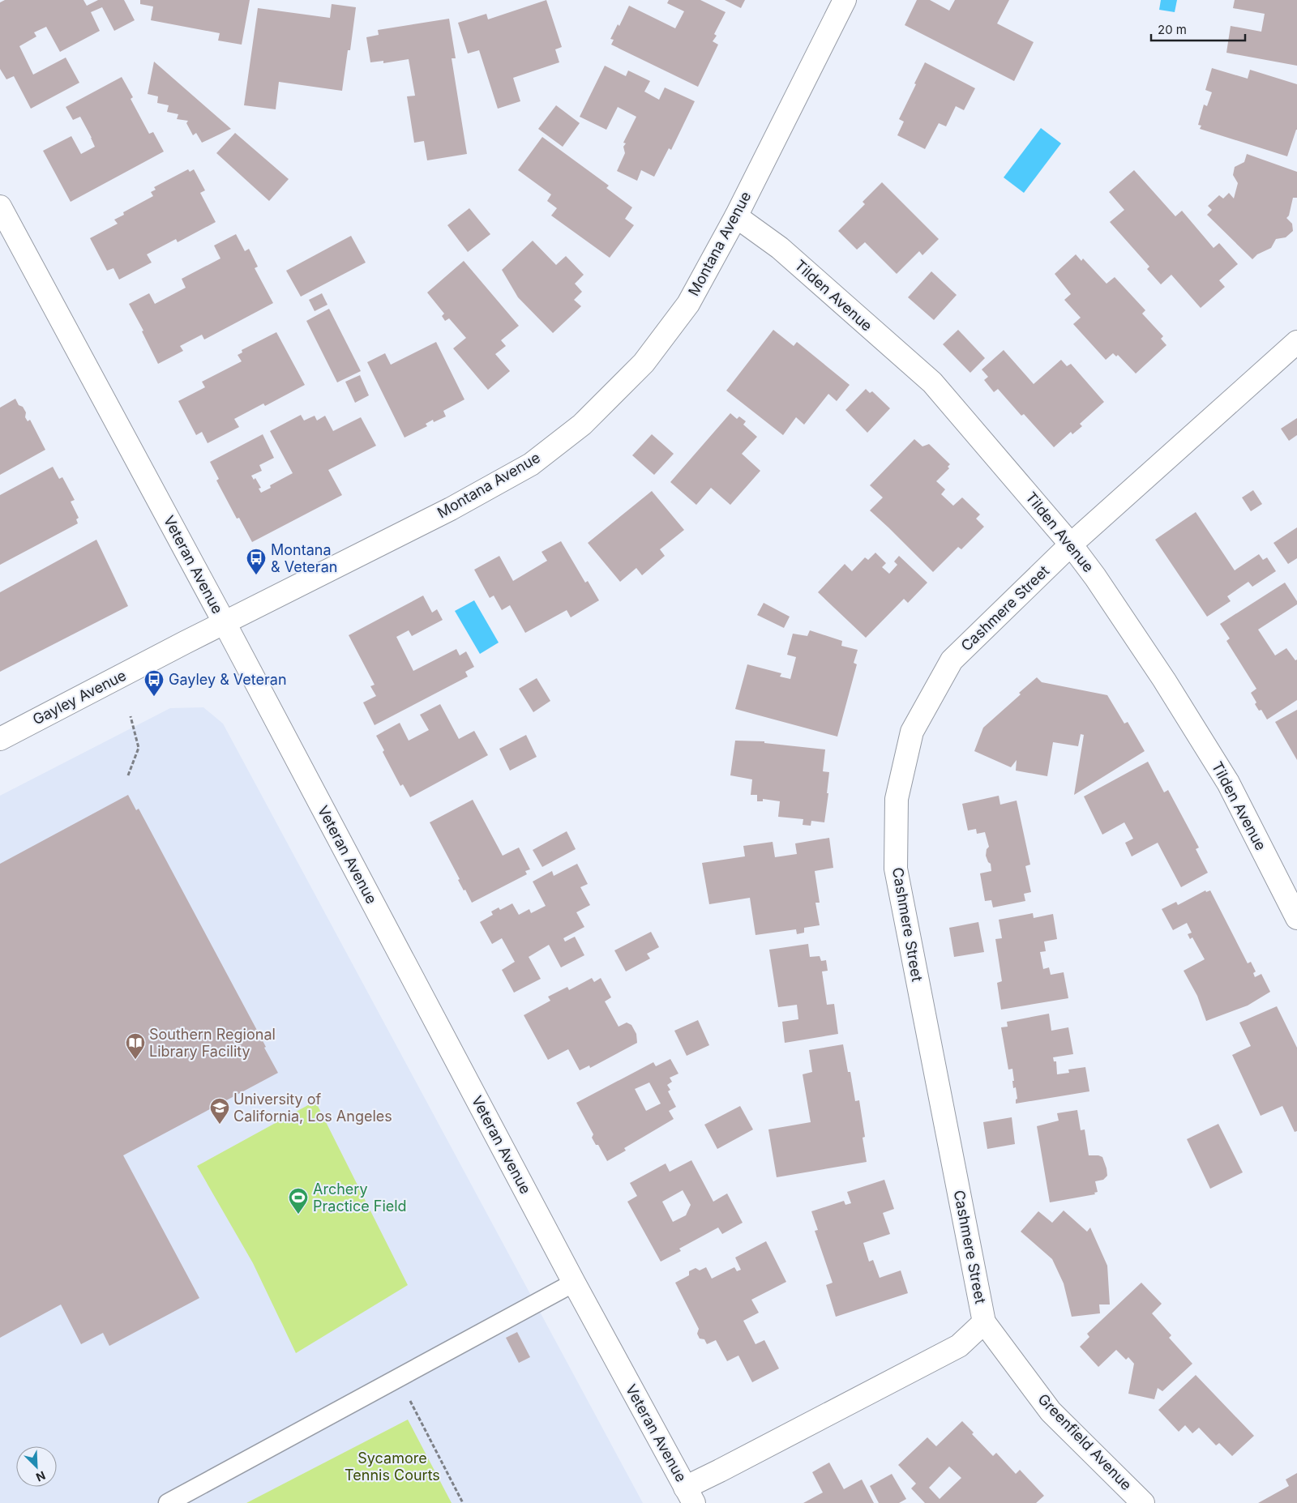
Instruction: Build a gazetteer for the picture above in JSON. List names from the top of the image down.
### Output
{
  "streets": {
    "street": [
      "Montana Avenue",
      "Tilden Avenue",
      "Veteran Avenue",
      "Cashmere Street",
      "Gayley Avenue",
      "Greenfield Avenue"
    ]
  },
  "crossings": [
    ["Montana Avenue", "Tilden Avenue"],
    ["Montana Avenue", "Veteran Avenue"],
    ["Montana Avenue", "Gayley Avenue"],
    ["Tilden Avenue", "Cashmere Street"],
    ["Veteran Avenue", "Cashmere Street"],
    ["Veteran Avenue", "Gayley Avenue"],
    ["Cashmere Street", "Greenfield Avenue"]
  ],
  "parks": ["Sycamore Tennis Courts"],
  "places": {
    "bus stop": ["Montana & Veteran", "Gayley & Veteran"],
    "library": ["Southern Regional Library Facility"],
    "school or university": ["University of California, Los Angeles"],
    "sports": ["Archery Practice Field"]
  },
  "scale_bar": "20 m",
  "north": "bottom right"
}
